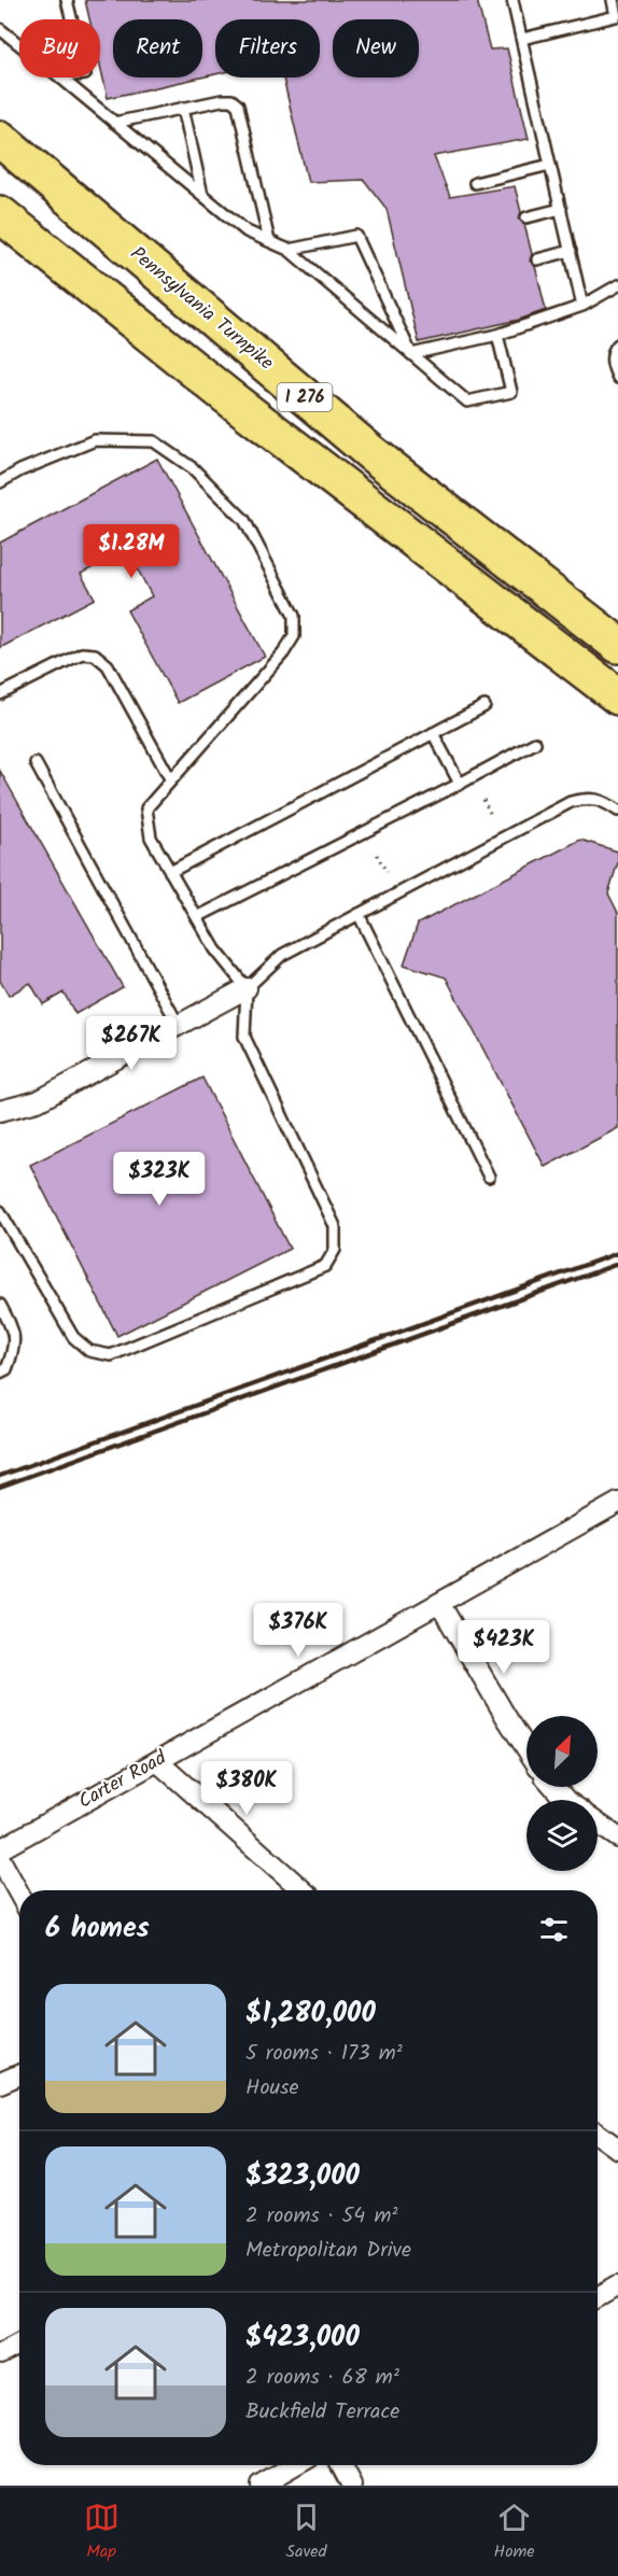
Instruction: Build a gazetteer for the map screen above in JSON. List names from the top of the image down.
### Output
{
  "streets": {
    "highway": ["Pennsylvania Turnpike", "I 276"],
    "street": ["Carter Road"]
  },
  "north": "top right",
  "page": {
    "chip": [
      "Buy",
      "Rent",
      "Filters",
      "New"
    ],
    "price": [
      "$1.28M",
      "$267K",
      "$323K",
      "$376K",
      "$423K",
      "$380K"
    ],
    "heading": "6 homes",
    "list": [
      {
        "name": "$1,280,000",
        "note": "5 rooms · 173 m² · House"
      },
      {
        "name": "$323,000",
        "note": "2 rooms · 54 m² · Metropolitan Drive"
      },
      {
        "name": "$423,000",
        "note": "2 rooms · 68 m² · Buckfield Terrace"
      }
    ],
    "tabs": ["Map", "Saved", "Home"]
  }
}
